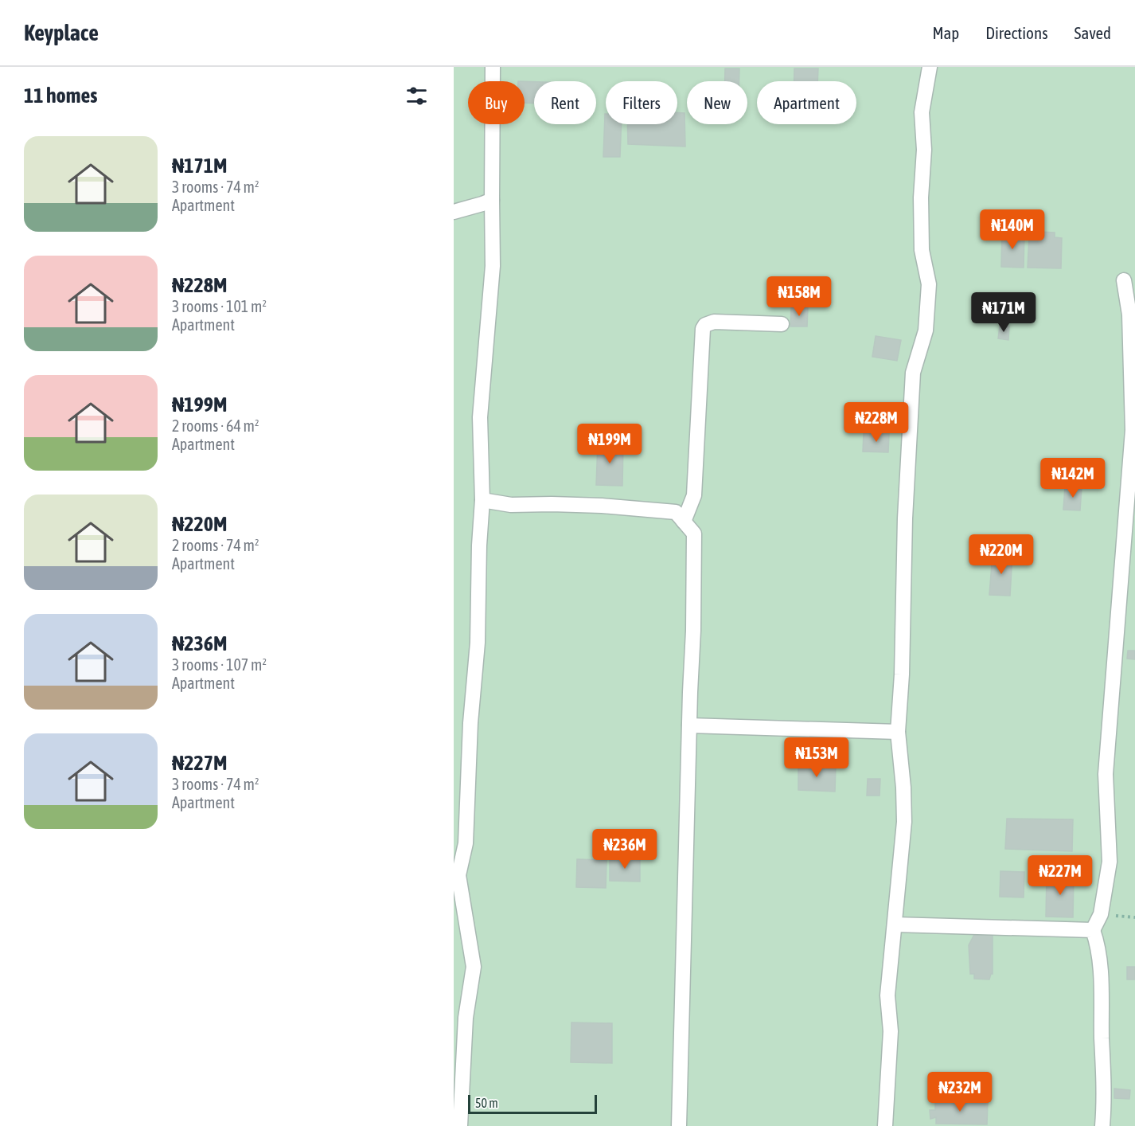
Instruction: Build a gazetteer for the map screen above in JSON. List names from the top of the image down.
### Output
{
  "scale_bar": "50 m",
  "page": {
    "header": "Keyplace",
    "nav": ["Map", "Directions", "Saved"],
    "heading": "11 homes",
    "chip": [
      "Buy",
      "Rent",
      "Filters",
      "New",
      "Apartment"
    ],
    "list": [
      {
        "name": "₦171M",
        "note": "3 rooms · 74 m² · Apartment"
      },
      {
        "name": "₦228M",
        "note": "3 rooms · 101 m² · Apartment"
      },
      {
        "name": "₦199M",
        "note": "2 rooms · 64 m² · Apartment"
      },
      {
        "name": "₦220M",
        "note": "2 rooms · 74 m² · Apartment"
      },
      {
        "name": "₦236M",
        "note": "3 rooms · 107 m² · Apartment"
      },
      {
        "name": "₦227M",
        "note": "3 rooms · 74 m² · Apartment"
      }
    ],
    "price": [
      "₦140M",
      "₦158M",
      "₦171M",
      "₦228M",
      "₦199M",
      "₦142M",
      "₦220M",
      "₦153M",
      "₦236M",
      "₦227M",
      "₦232M"
    ],
    "scale": "50 m"
  }
}
